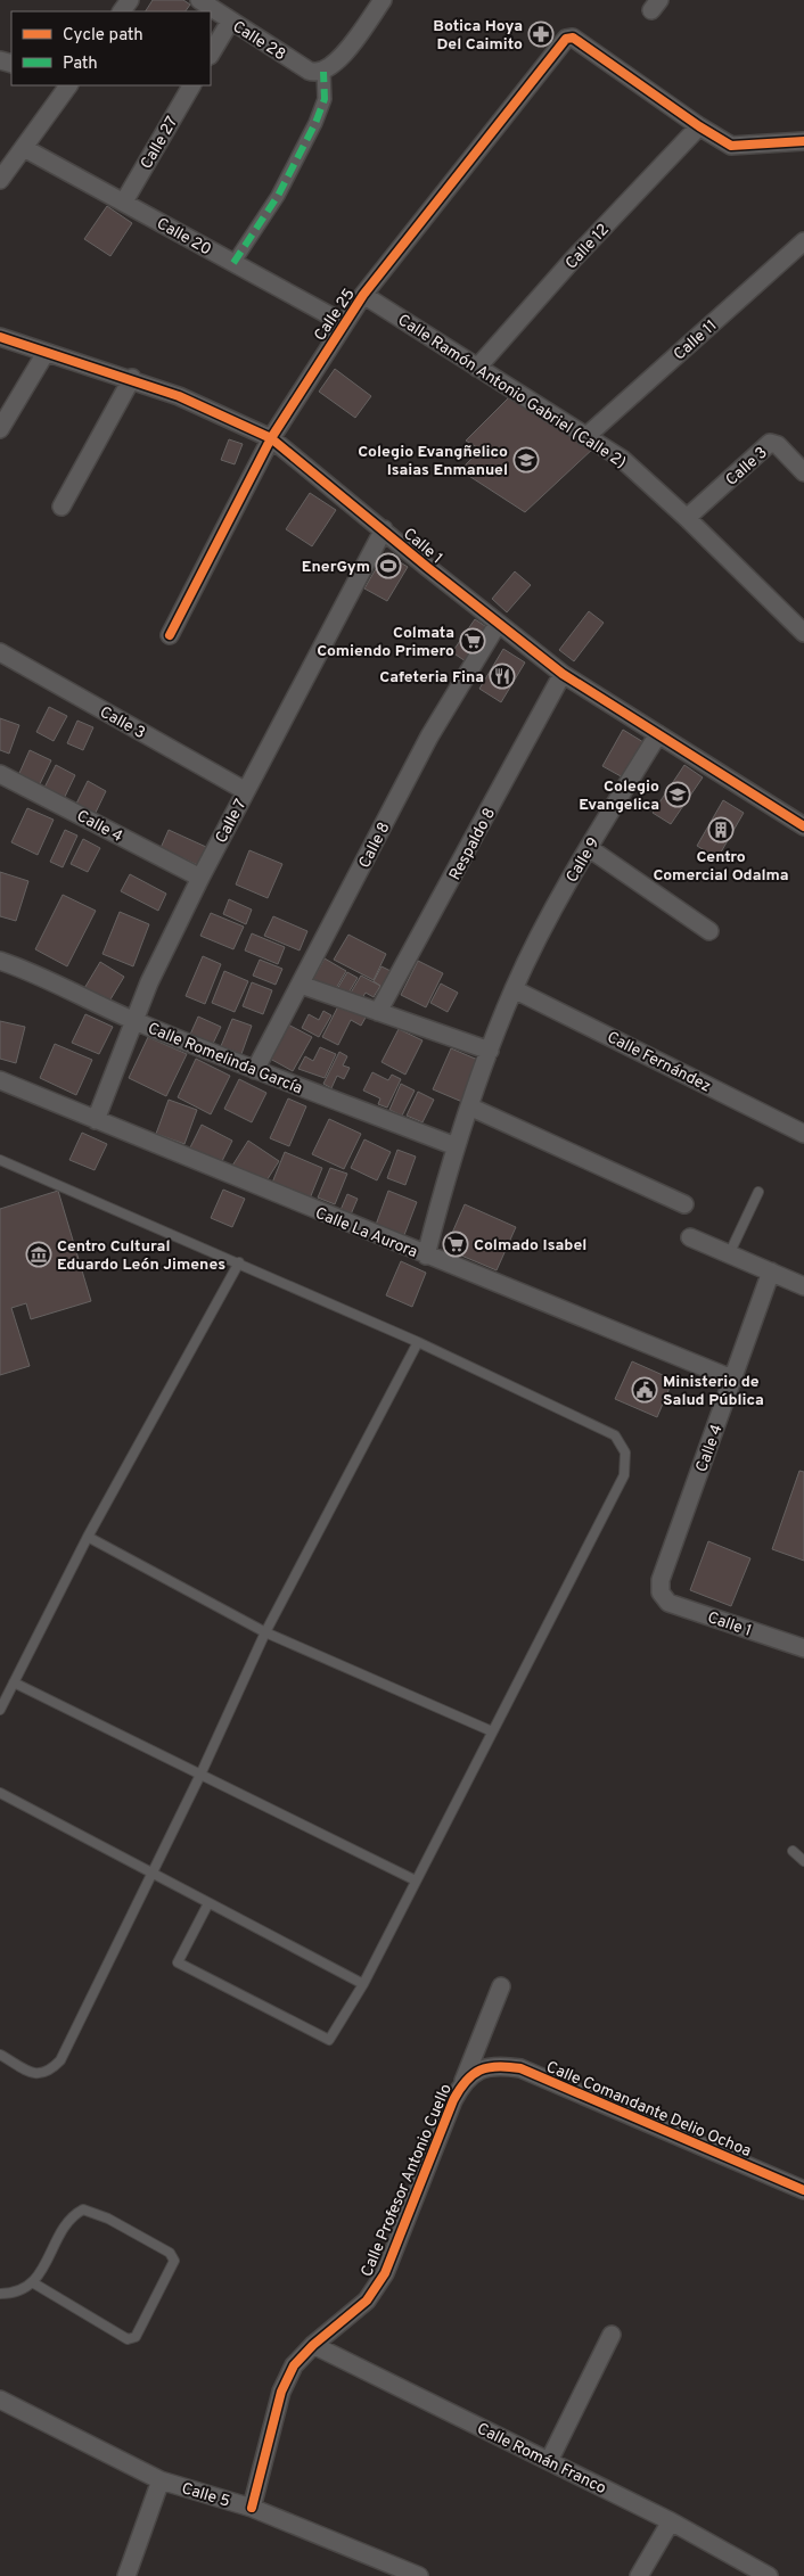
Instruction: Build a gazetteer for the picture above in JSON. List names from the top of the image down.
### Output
{
  "streets": {
    "street": [
      "Calle 28",
      "Calle 27",
      "Calle 20",
      "Calle 12",
      "Calle 25",
      "Calle 11",
      "Calle Ramón Antonio Gabriel (Calle 2)",
      "Calle 3",
      "Calle 1",
      "Calle 7",
      "Calle 4",
      "Respaldo 8",
      "Calle 8",
      "Calle 9",
      "Calle Romelinda García",
      "Calle Fernández",
      "Calle La Aurora",
      "Calle Comandante Delio Ochoa",
      "Calle Profesor Antonio Cuello",
      "Calle Román Franco",
      "Calle 5"
    ]
  },
  "crossings": [
    ["Calle 27", "Calle 20"],
    ["Calle 20", "Calle 25"],
    ["Calle 12", "Calle 25"],
    ["Calle 12", "Calle Ramón Antonio Gabriel (Calle 2)"],
    ["Calle 25", "Calle Ramón Antonio Gabriel (Calle 2)"],
    ["Calle 25", "Calle 1"],
    ["Calle 11", "Calle Ramón Antonio Gabriel (Calle 2)"],
    ["Calle Ramón Antonio Gabriel (Calle 2)", "Calle 3"],
    ["Calle 3", "Calle 7"],
    ["Calle 1", "Calle 7"],
    ["Calle 1", "Calle 4"],
    ["Calle 1", "Respaldo 8"],
    ["Calle 1", "Calle 8"],
    ["Calle 1", "Calle 9"],
    ["Calle 7", "Calle 4"],
    ["Calle 7", "Calle Romelinda García"],
    ["Calle 7", "Calle La Aurora"],
    ["Calle 4", "Calle La Aurora"],
    ["Calle 8", "Calle Romelinda García"],
    ["Calle 9", "Calle Fernández"],
    ["Calle Comandante Delio Ochoa", "Calle Profesor Antonio Cuello"],
    ["Calle Profesor Antonio Cuello", "Calle Román Franco"],
    ["Calle Profesor Antonio Cuello", "Calle 5"]
  ],
  "places": {
    "pharmacy": ["Botica Hoya Del Caimito"],
    "school or university": ["Colegio Evangñelico Isaias Enmanuel", "Colegio Evangelica"],
    "sports": ["EnerGym"],
    "supermarket": ["Colmata Comiendo Primero", "Colmado Isabel"],
    "restaurant": ["Cafeteria Fina"],
    "building": ["Centro Comercial Odalma"],
    "museum": ["Centro Cultural Eduardo León Jimenes"],
    "public building": ["Ministerio de Salud Pública"]
  },
  "legend": ["Cycle path", "Path"]
}
